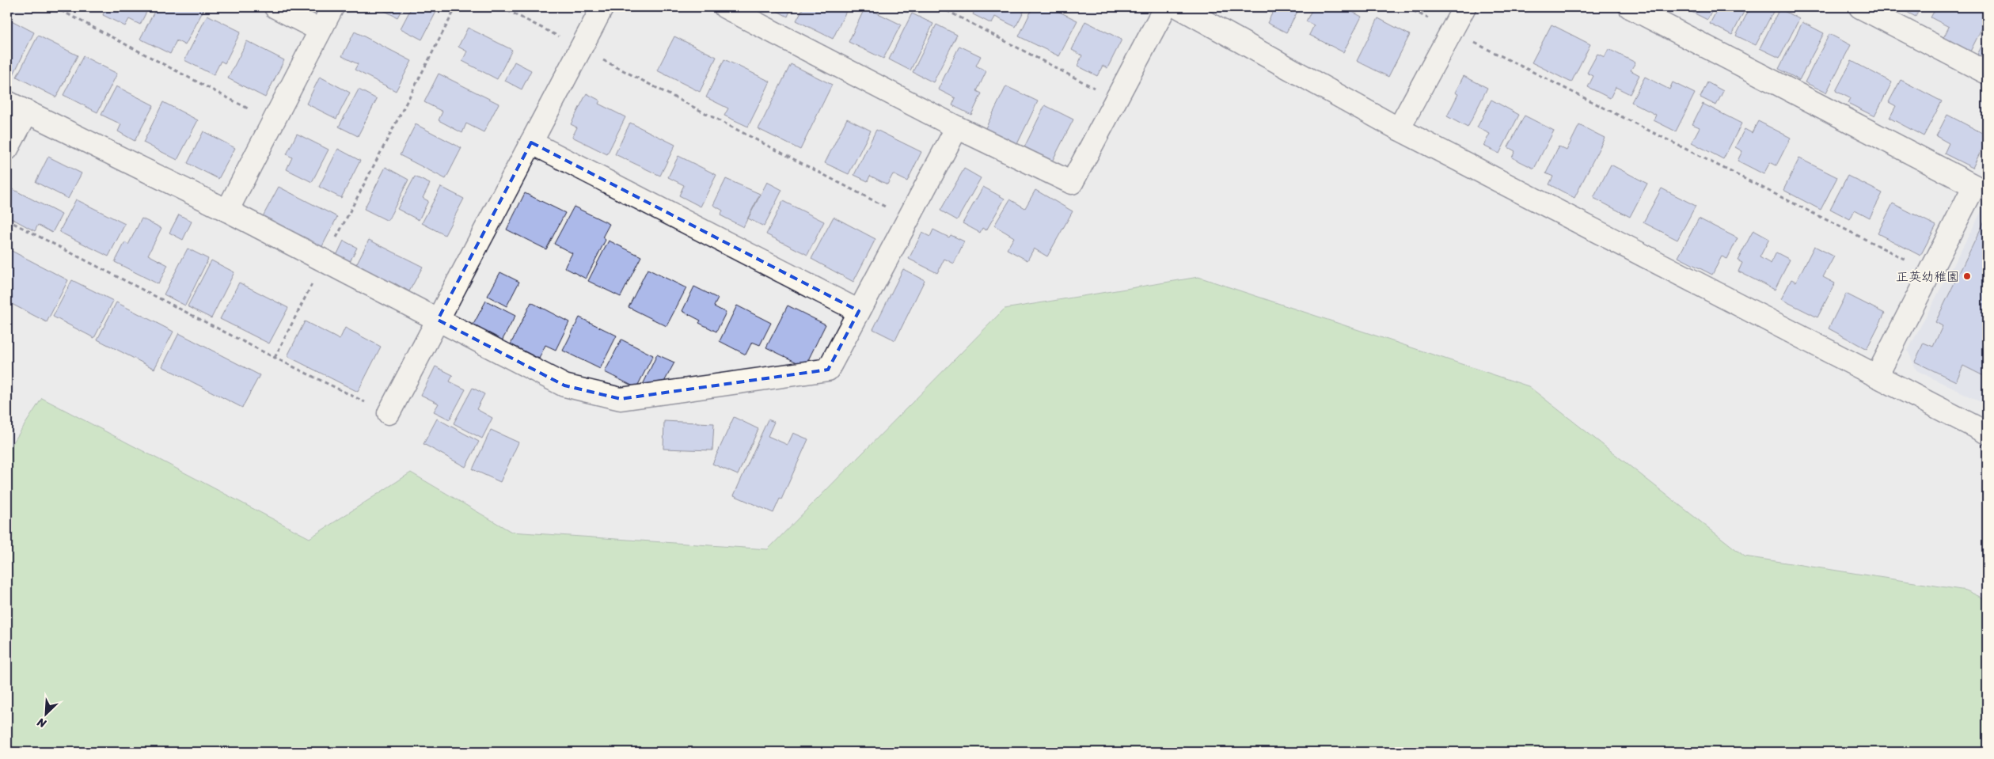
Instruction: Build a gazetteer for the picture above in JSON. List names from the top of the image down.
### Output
{
  "places": ["正英幼稚園"],
  "north": "bottom left"
}
